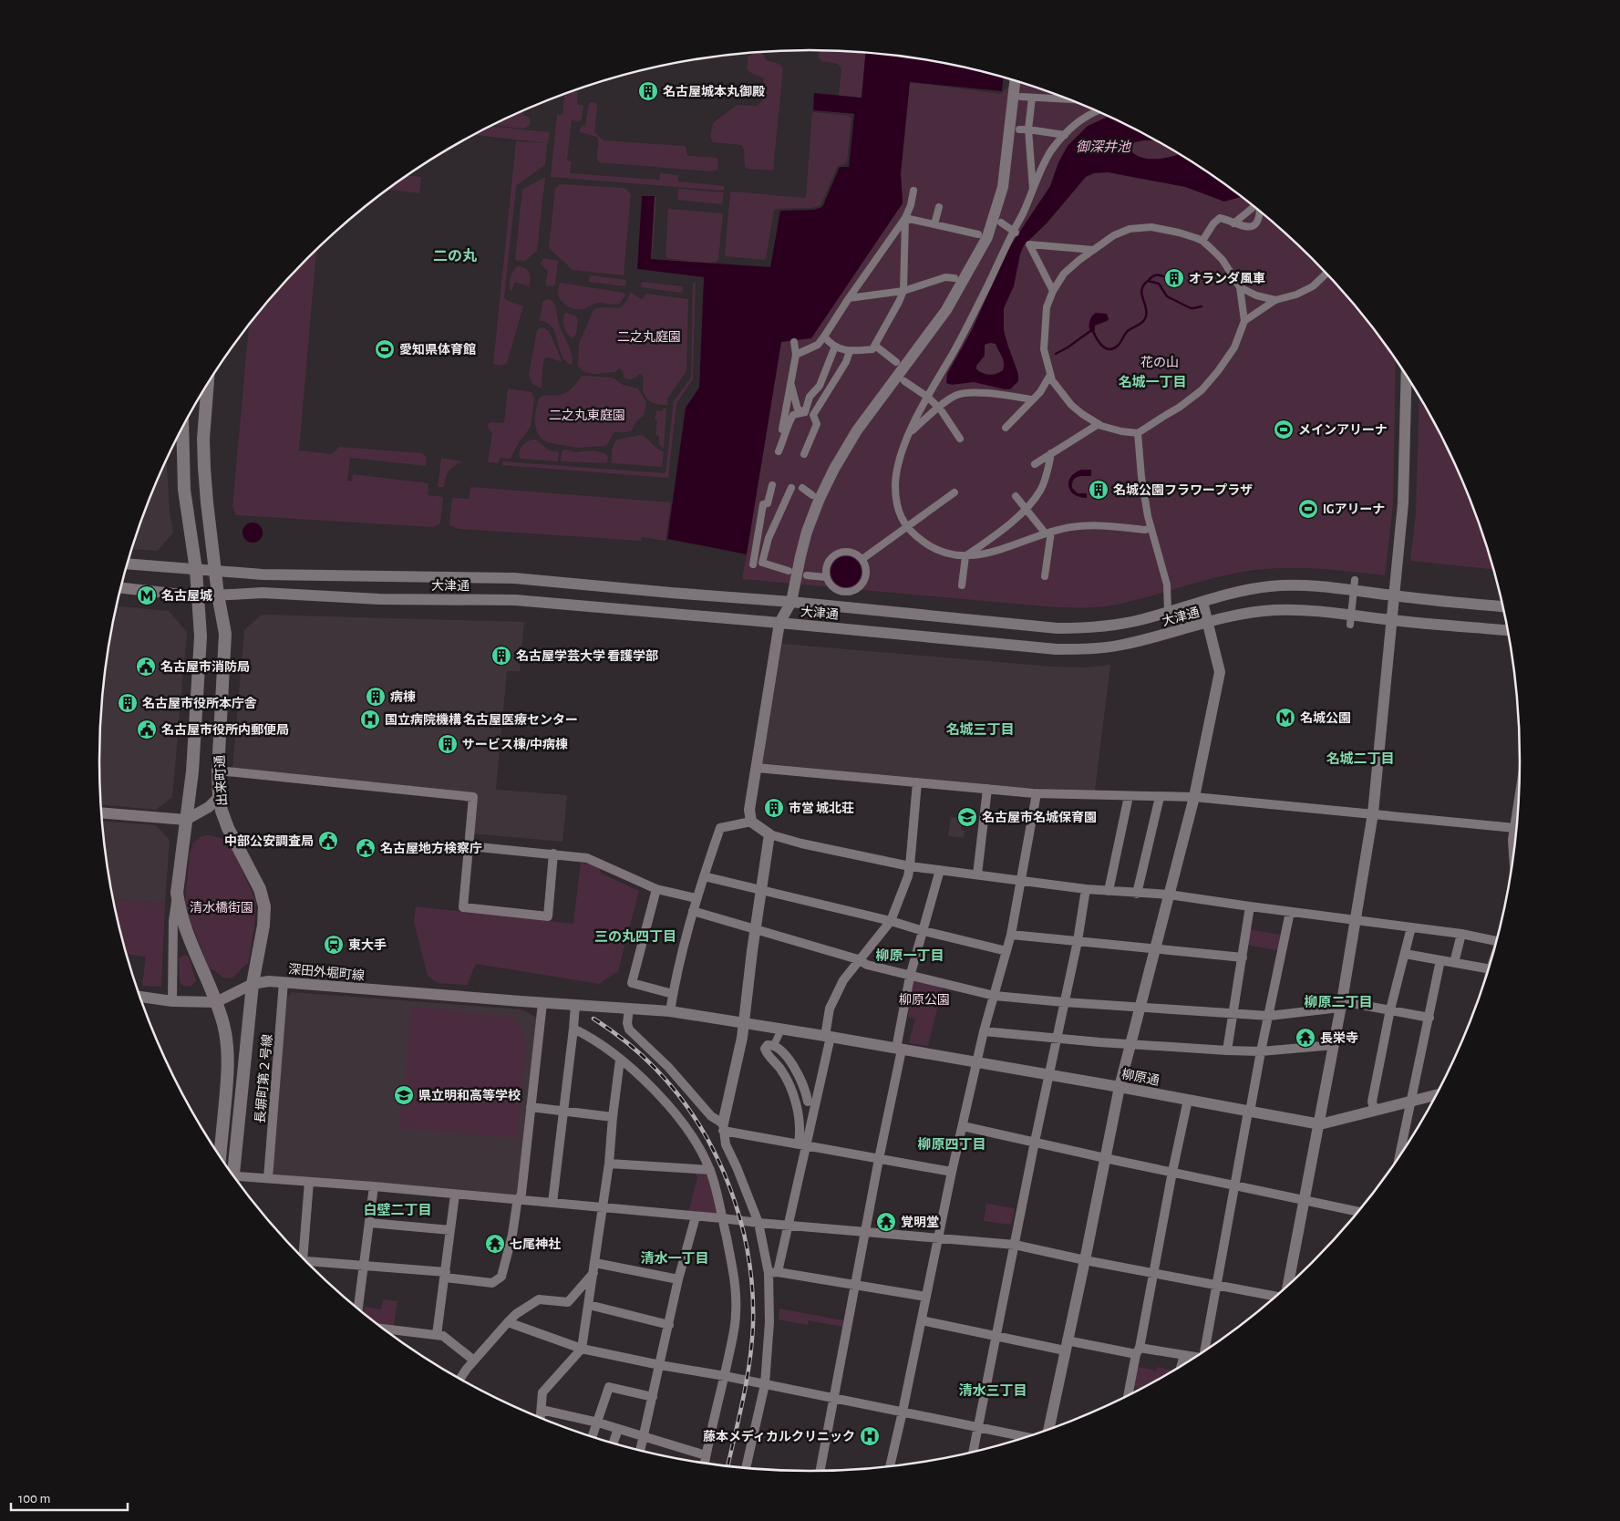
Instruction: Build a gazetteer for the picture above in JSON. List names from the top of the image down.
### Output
{
  "streets": {
    "main road": ["出来町通"],
    "street": [
      "大津通",
      "深田外堀町線",
      "柳原通",
      "長塀町第２号線"
    ]
  },
  "crossings": [
    ["大津通", "出来町通"],
    ["出来町通", "深田外堀町線"],
    ["深田外堀町線", "柳原通"],
    ["深田外堀町線", "長塀町第２号線"]
  ],
  "districts": [
    "二の丸",
    "名城一丁目",
    "名城三丁目",
    "名城二丁目",
    "三の丸四丁目",
    "柳原一丁目",
    "柳原二丁目",
    "柳原四丁目",
    "白壁二丁目",
    "清水一丁目",
    "清水三丁目"
  ],
  "water": ["御深井池"],
  "parks": [
    "二之丸庭園",
    "花の山",
    "二之丸東庭園",
    "清水橋街園",
    "柳原公園"
  ],
  "places": {
    "building": [
      "名古屋城本丸御殿",
      "オランダ風車",
      "名城公園フラワープラザ",
      "名古屋学芸大学 看護学部",
      "病棟",
      "名古屋市役所本庁舎",
      "サービス棟/中病棟",
      "市営 城北荘"
    ],
    "sports": ["愛知県体育館", "メインアリーナ", "IGアリーナ"],
    "metro station": ["名古屋城", "名城公園"],
    "public building": [
      "名古屋市消防局",
      "名古屋市役所内郵便局",
      "中部公安調査局",
      "名古屋地方検察庁"
    ],
    "hospital": ["国立病院機構 名古屋医療センター", "藤本メディカルクリニック"],
    "school or university": ["名古屋市名城保育園", "県立明和高等学校"],
    "station": ["東大手"],
    "temple": ["長栄寺", "覚明堂", "七尾神社"]
  },
  "scale_bar": "100 m"
}
